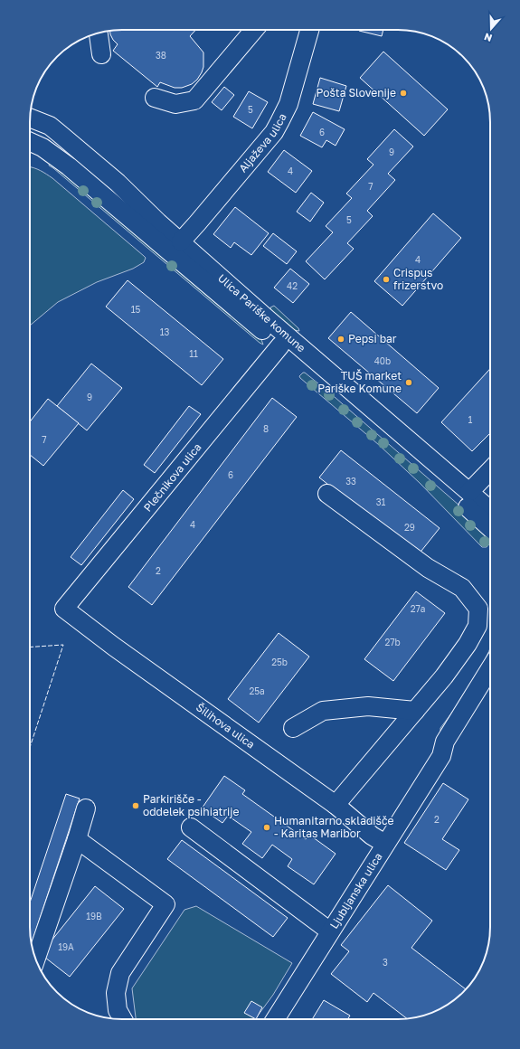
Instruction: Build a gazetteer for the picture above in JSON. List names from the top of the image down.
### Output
{
  "streets": {
    "street": [
      "Aljaževa ulica",
      "Ulica Pariške komune",
      "Plečnikova ulica",
      "Šilihova ulica",
      "Ljubljanska ulica"
    ]
  },
  "crossings": [
    ["Aljaževa ulica", "Ulica Pariške komune"],
    ["Plečnikova ulica", "Šilihova ulica"],
    ["Šilihova ulica", "Ljubljanska ulica"]
  ],
  "places": [
    "Pošta Slovenije",
    "Crispus frizerstvo",
    "Pepsi bar",
    "TUŠ market Pariške Komune",
    "Parkirišče - oddelek psihiatrije",
    "Humanitarno skladišče - Karitas Maribor"
  ],
  "house_numbers": [
    "38",
    "5",
    "6",
    "9",
    "4",
    "7",
    "5",
    "4",
    "42",
    "15",
    "13",
    "11",
    "40b",
    "9",
    "1",
    "8",
    "7",
    "6",
    "33",
    "31",
    "4",
    "29",
    "2",
    "27a",
    "27b",
    "25b",
    "25a",
    "2",
    "19B",
    "19A",
    "3"
  ],
  "north": "bottom"
}
